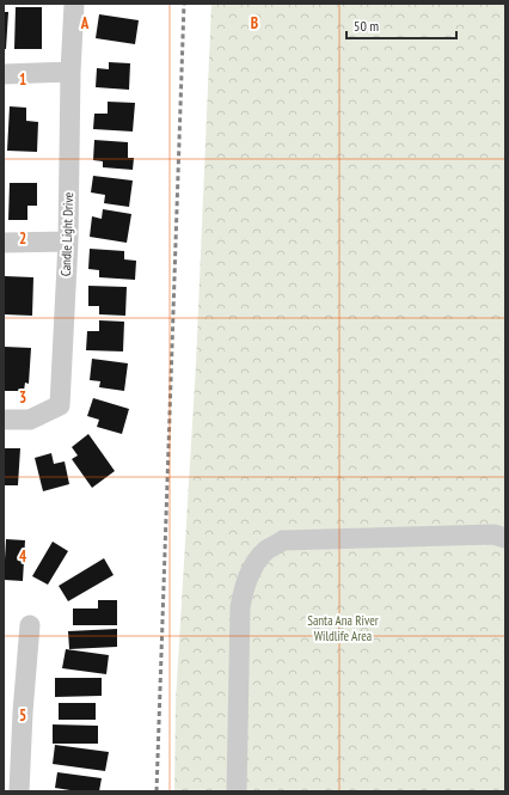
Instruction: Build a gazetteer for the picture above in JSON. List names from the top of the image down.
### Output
{
  "streets": {
    "street": ["Candle Light Drive"]
  },
  "parks": ["Santa Ana River Wildlife Area"],
  "scale_bar": "50 m",
  "grid": {
    "columns": ["A", "B"],
    "rows": [
      "1",
      "2",
      "3",
      "4",
      "5"
    ]
  }
}
